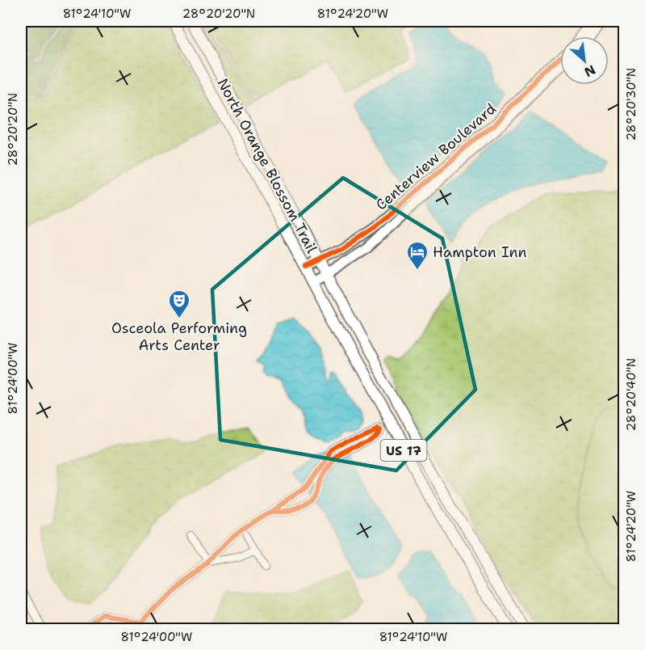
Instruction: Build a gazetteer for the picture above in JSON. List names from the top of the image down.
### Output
{
  "streets": {
    "main road": ["North Orange Blossom Trail", "US 17"],
    "street": ["Centerview Boulevard"]
  },
  "crossings": [
    ["Centerview Boulevard", "North Orange Blossom Trail"]
  ],
  "places": {
    "hotel": ["Hampton Inn"],
    "theatre": ["Osceola Performing Arts Center"]
  },
  "north": "bottom right",
  "coordinates": [
    "81°24'10\"W",
    "28°20'20\"N",
    "81°24'20\"W",
    "28°20'30\"N",
    "81°24'00\"W",
    "28°20'40\"N"
  ]
}
